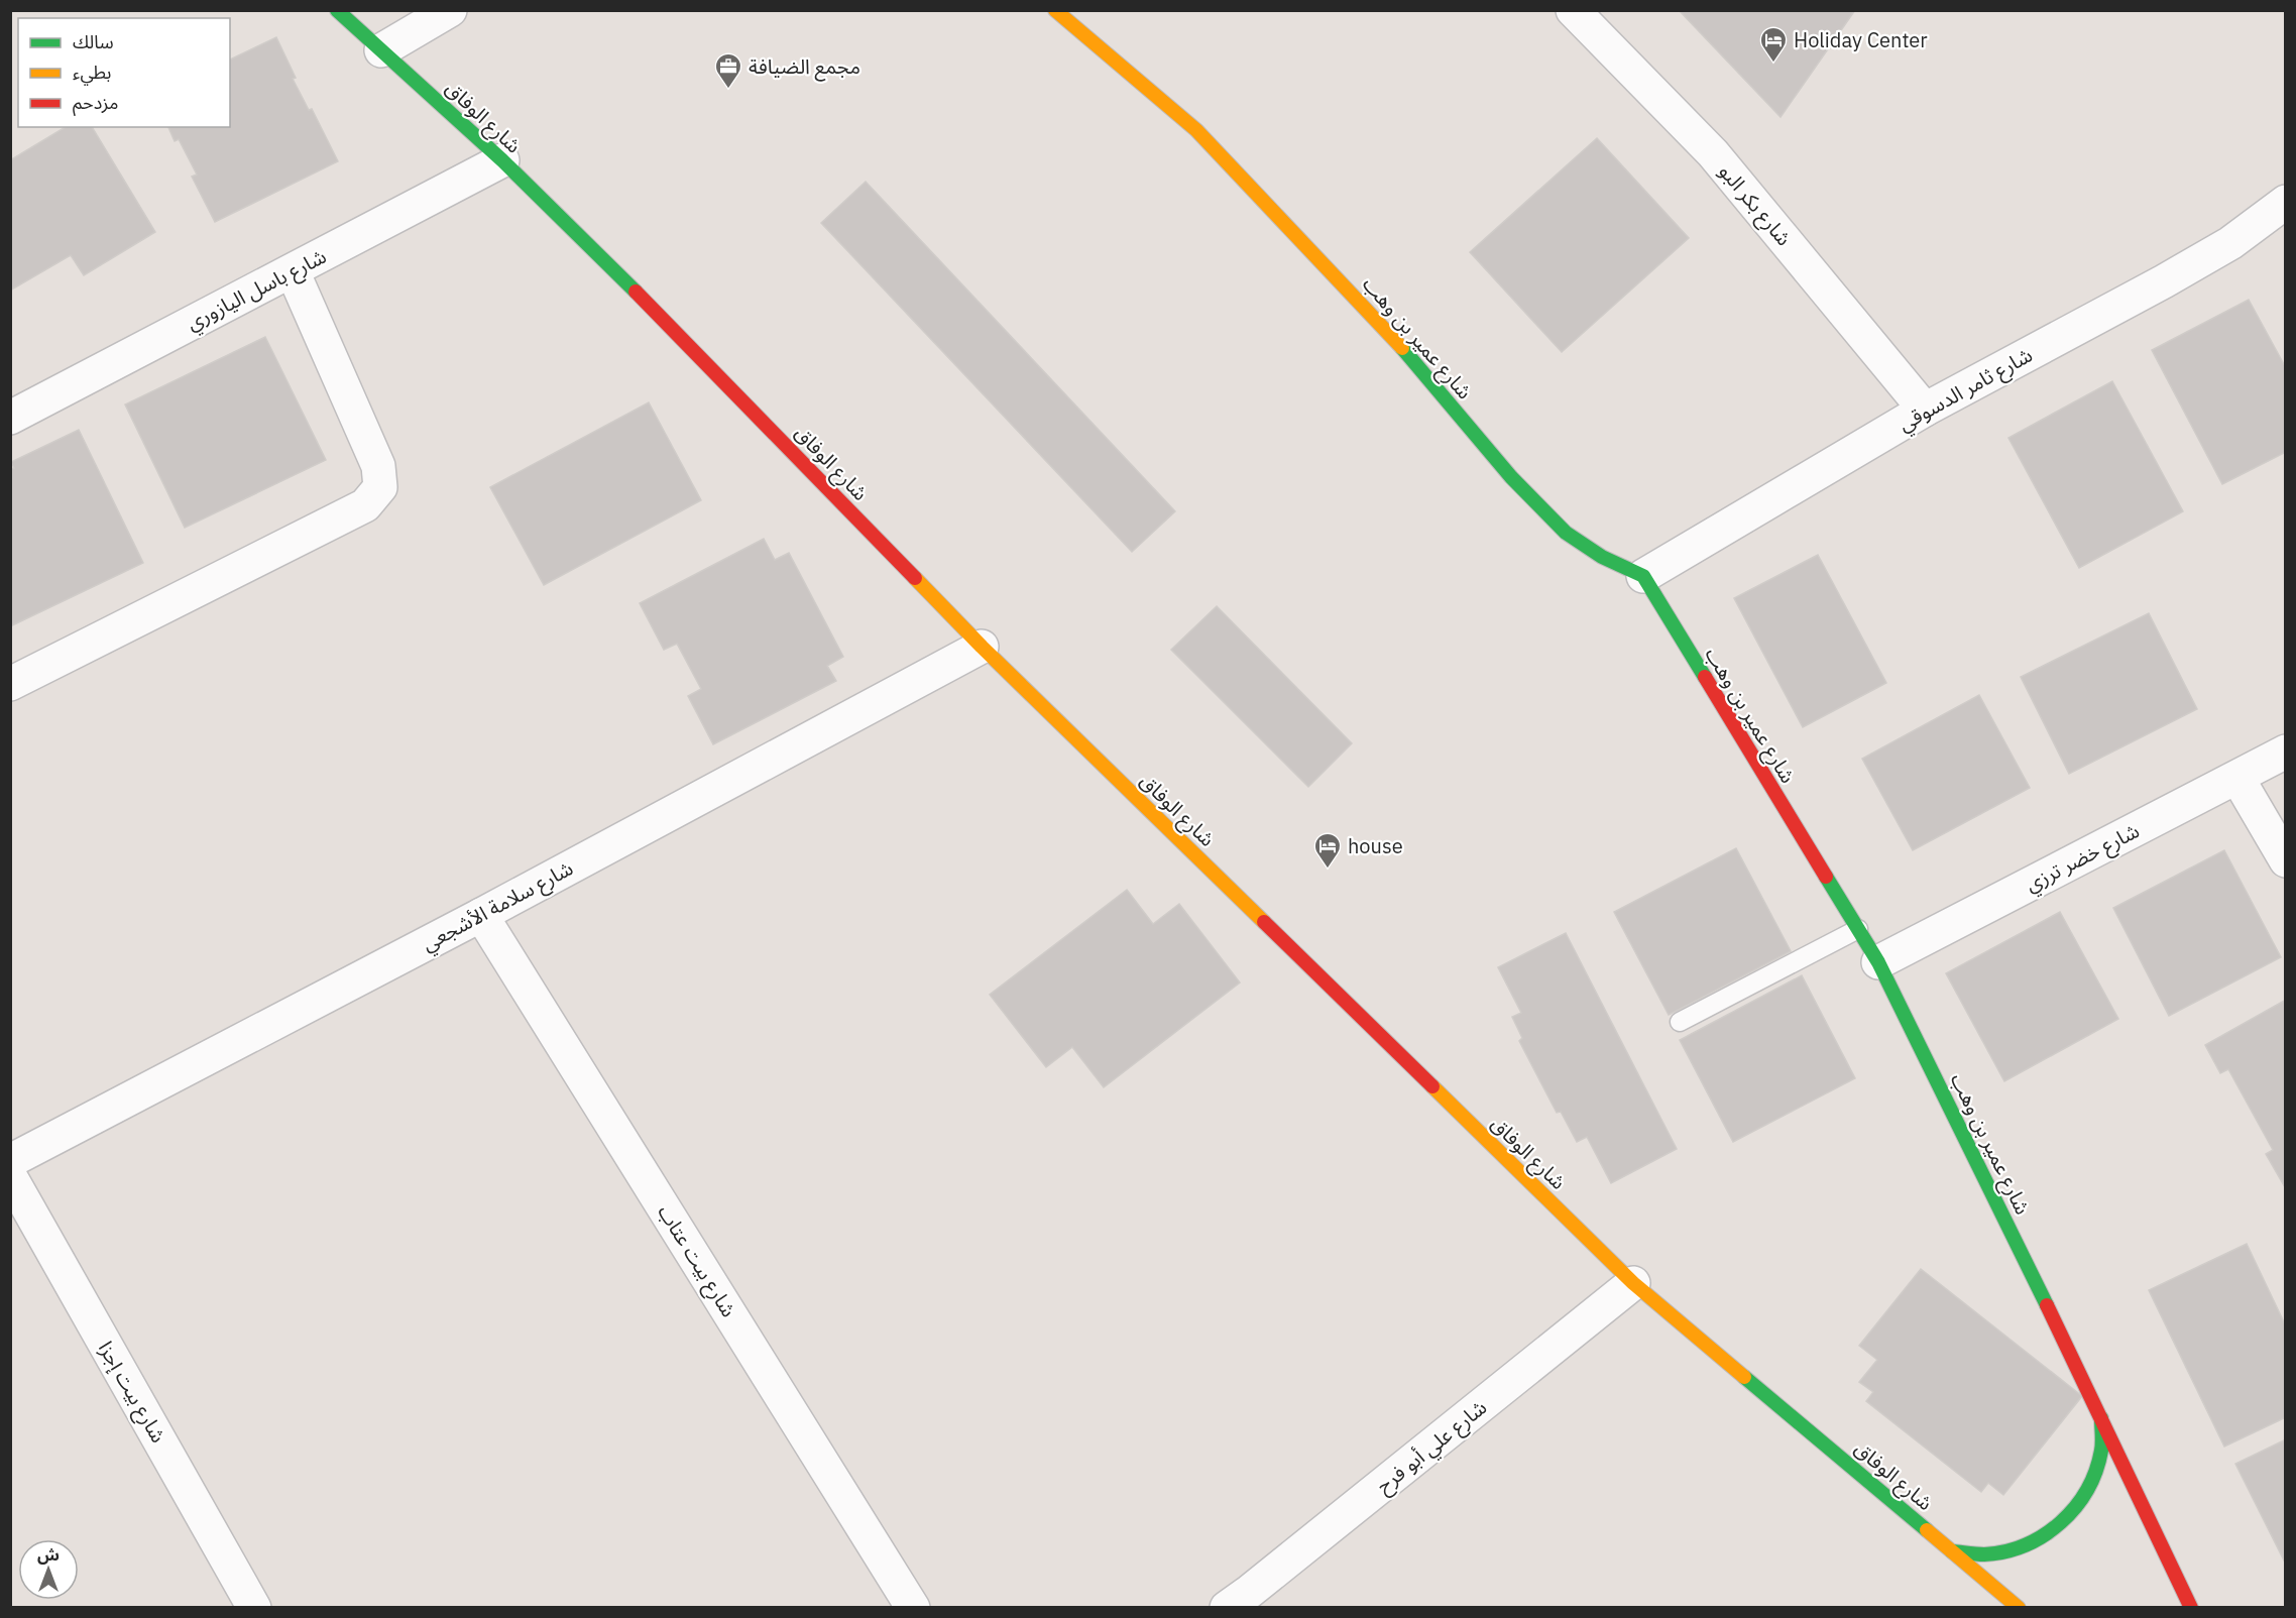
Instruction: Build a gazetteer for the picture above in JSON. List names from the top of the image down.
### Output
{
  "streets": {
    "street": [
      "شارع الوفاق",
      "شارع بكر البو",
      "شارع باسل اليازوري",
      "شارع عمير بن وهب",
      "شارع ثامر الدسوقي",
      "شارع خضر ترزي",
      "شارع سلامة الأشجعي",
      "شارع بيت عتاب",
      "شارع بيت إجزا",
      "شارع علي أبو فرح"
    ]
  },
  "crossings": [
    ["شارع الوفاق", "شارع باسل اليازوري"],
    ["شارع الوفاق", "شارع سلامة الأشجعي"],
    ["شارع الوفاق", "شارع علي أبو فرح"],
    ["شارع بكر البو", "شارع ثامر الدسوقي"],
    ["شارع عمير بن وهب", "شارع ثامر الدسوقي"],
    ["شارع عمير بن وهب", "شارع خضر ترزي"],
    ["شارع سلامة الأشجعي", "شارع بيت عتاب"]
  ],
  "places": {
    "hotel": ["Holiday Center", "house"],
    "office": ["مجمع الضيافة"]
  },
  "legend": ["سالك", "بطيء", "مزدحم"],
  "north": "top"
}
